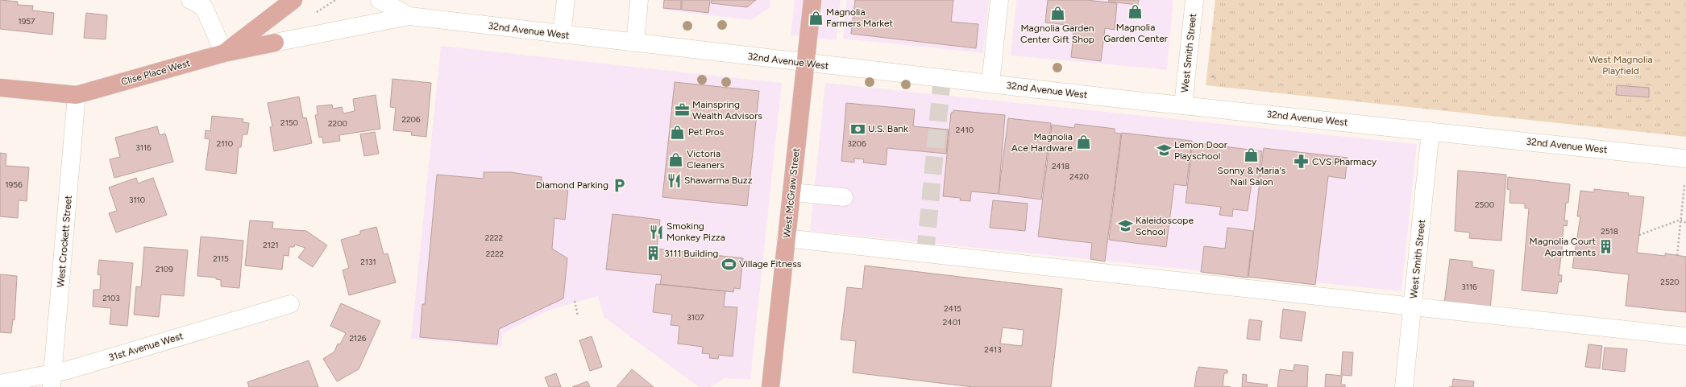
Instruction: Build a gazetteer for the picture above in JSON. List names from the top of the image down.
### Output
{
  "streets": {
    "main road": ["Clise Place West", "West McGraw Street"],
    "street": [
      "32nd Avenue West",
      "West Smith Street",
      "West Crockett Street",
      "31st Avenue West"
    ]
  },
  "crossings": [
    ["32nd Avenue West", "West Smith Street"],
    ["32nd Avenue West", "West McGraw Street"],
    ["Clise Place West", "West Crockett Street"],
    ["West Crockett Street", "31st Avenue West"]
  ],
  "parks": ["West Magnolia Playfield"],
  "places": {
    "shop": [
      "Magnolia Garden Center",
      "Magnolia Garden Center Gift Shop",
      "Magnolia Farmers Market",
      "Pet Pros",
      "Magnolia Ace Hardware",
      "Sonny & Maria's Nail Salon",
      "Victoria Cleaners"
    ],
    "office": ["Mainspring Wealth Advisors"],
    "bank": ["U.S. Bank"],
    "school or university": ["Lemon Door Playschool", "Kaleidoscope School"],
    "pharmacy": ["CVS Pharmacy"],
    "restaurant": ["Shawarma Buzz", "Smoking Monkey Pizza"],
    "parking": ["Diamond Parking"],
    "building": ["Magnolia Court Apartments", "3111 Building"],
    "sports": ["Village Fitness"]
  },
  "house_numbers": [
    "1957",
    "2206",
    "2150",
    "2200",
    "2410",
    "2110",
    "3206",
    "3116",
    "2418",
    "2420",
    "1956",
    "3110",
    "2500",
    "2518",
    "2222",
    "2121",
    "2222",
    "2115",
    "2131",
    "2109",
    "2520",
    "3116",
    "2103",
    "2415",
    "3107",
    "2401",
    "2126",
    "2413"
  ]
}
